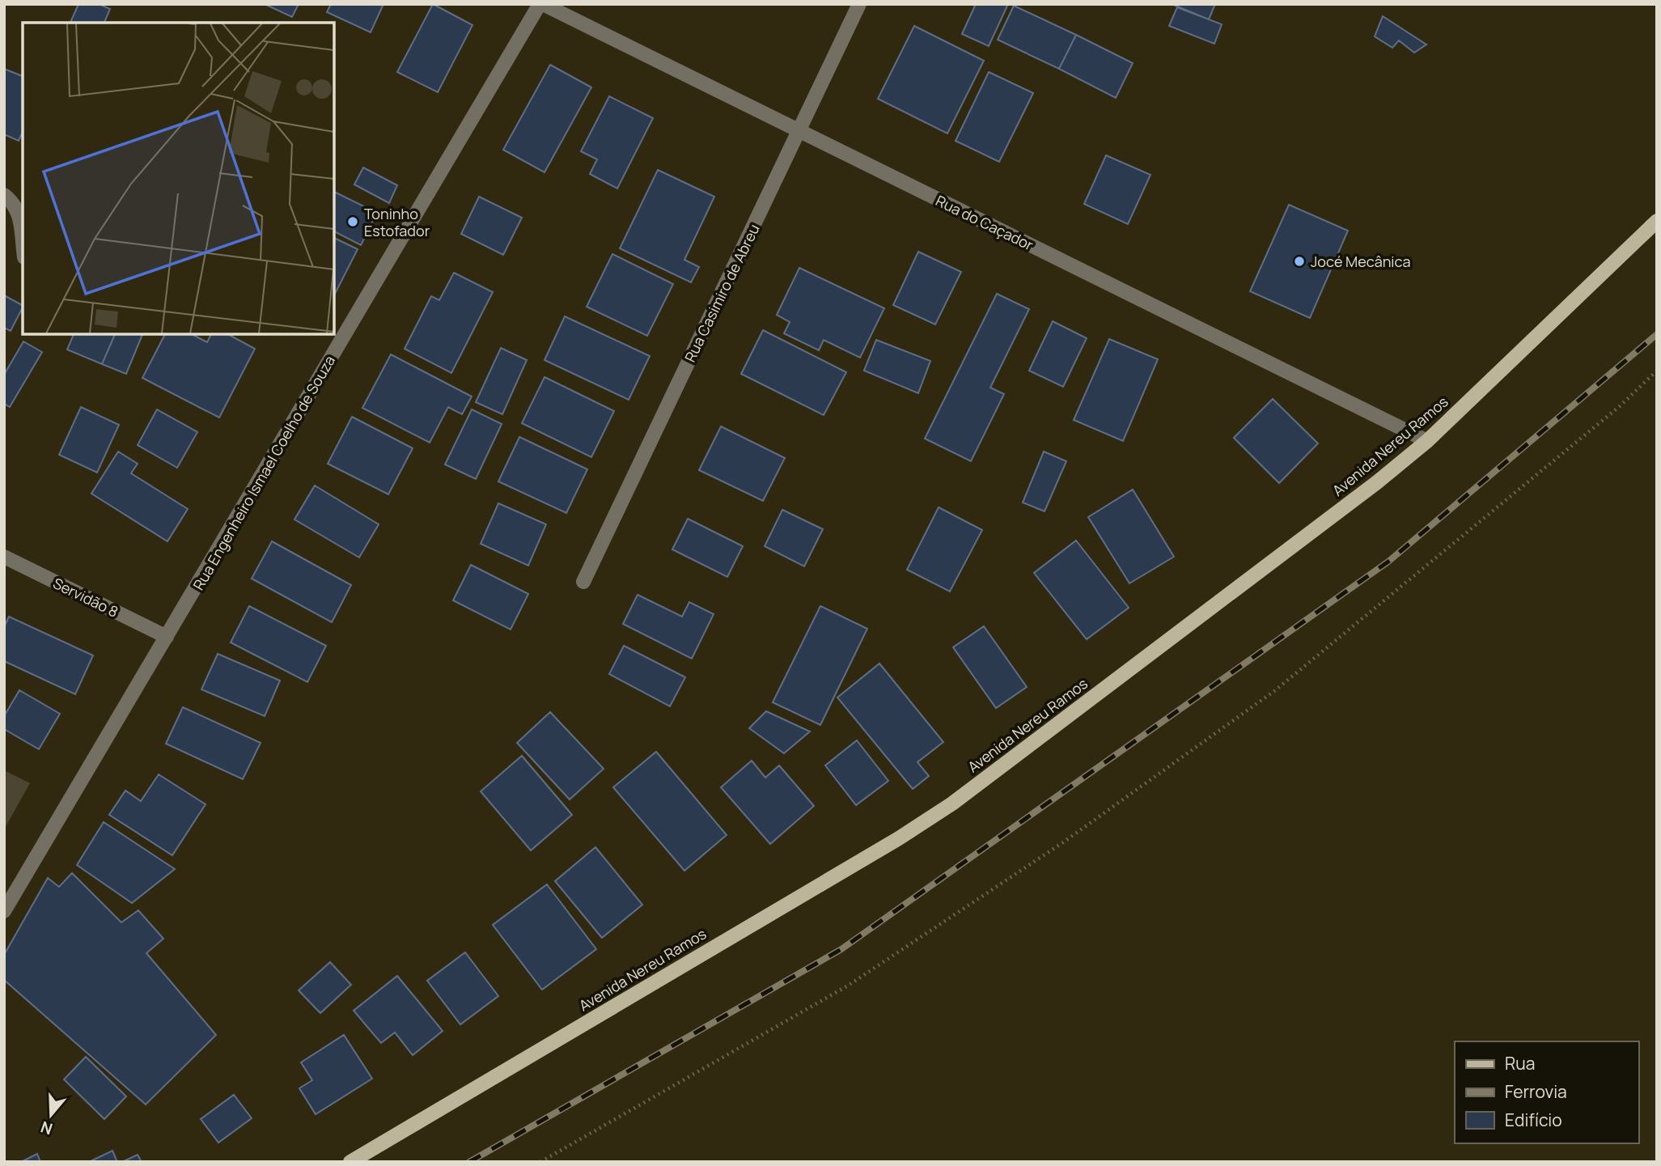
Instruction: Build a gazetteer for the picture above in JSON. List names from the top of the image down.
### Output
{
  "streets": {
    "main road": ["Avenida Nereu Ramos"],
    "street": [
      "Rua do Caçador",
      "Rua Casimiro de Abreu",
      "Rua Engenheiro Ismael Coelho de Souza",
      "Servidão 8"
    ]
  },
  "crossings": [
    ["Rua do Caçador", "Rua Casimiro de Abreu"],
    ["Rua do Caçador", "Avenida Nereu Ramos"],
    ["Rua do Caçador", "Rua Engenheiro Ismael Coelho de Souza"],
    ["Rua Engenheiro Ismael Coelho de Souza", "Servidão 8"]
  ],
  "places": ["Toninho Estofador", "Jocé Mecânica"],
  "legend": ["Rua", "Ferrovia", "Edifício"],
  "north": "bottom"
}
